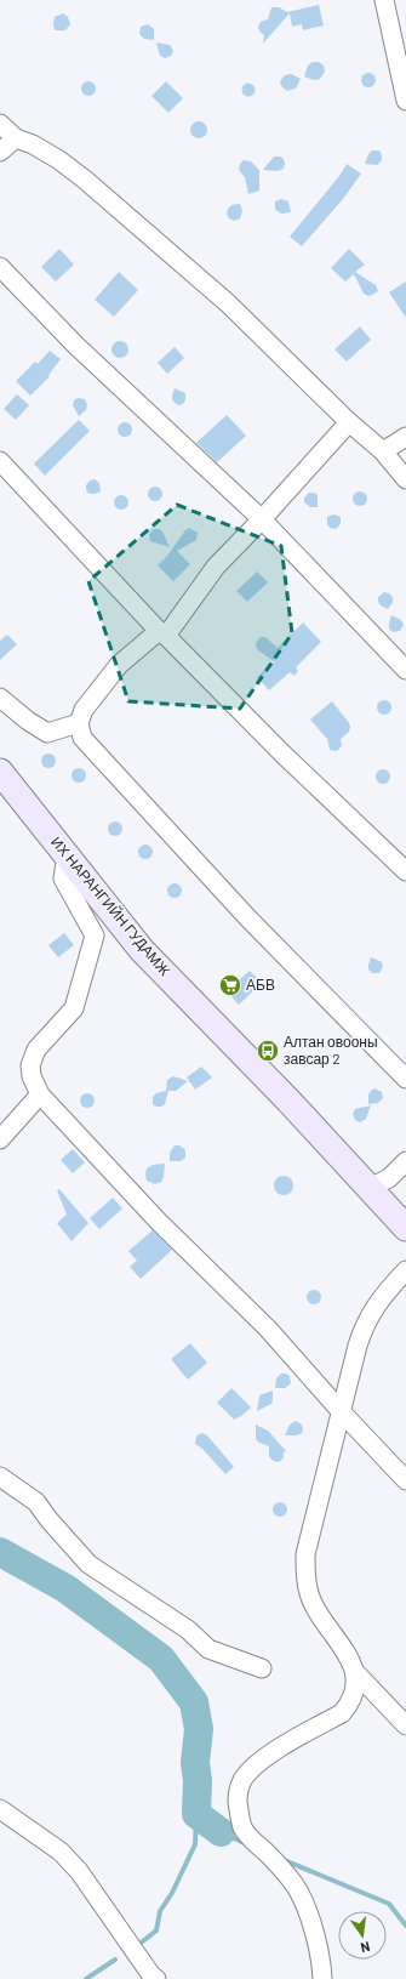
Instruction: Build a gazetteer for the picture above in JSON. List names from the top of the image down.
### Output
{
  "streets": {
    "main road": ["ИХ НАРАНГИЙН ГУДАМЖ"]
  },
  "places": {
    "supermarket": ["АБВ"],
    "bus stop": ["Алтан овооны завсар 2"]
  },
  "north": "bottom"
}
